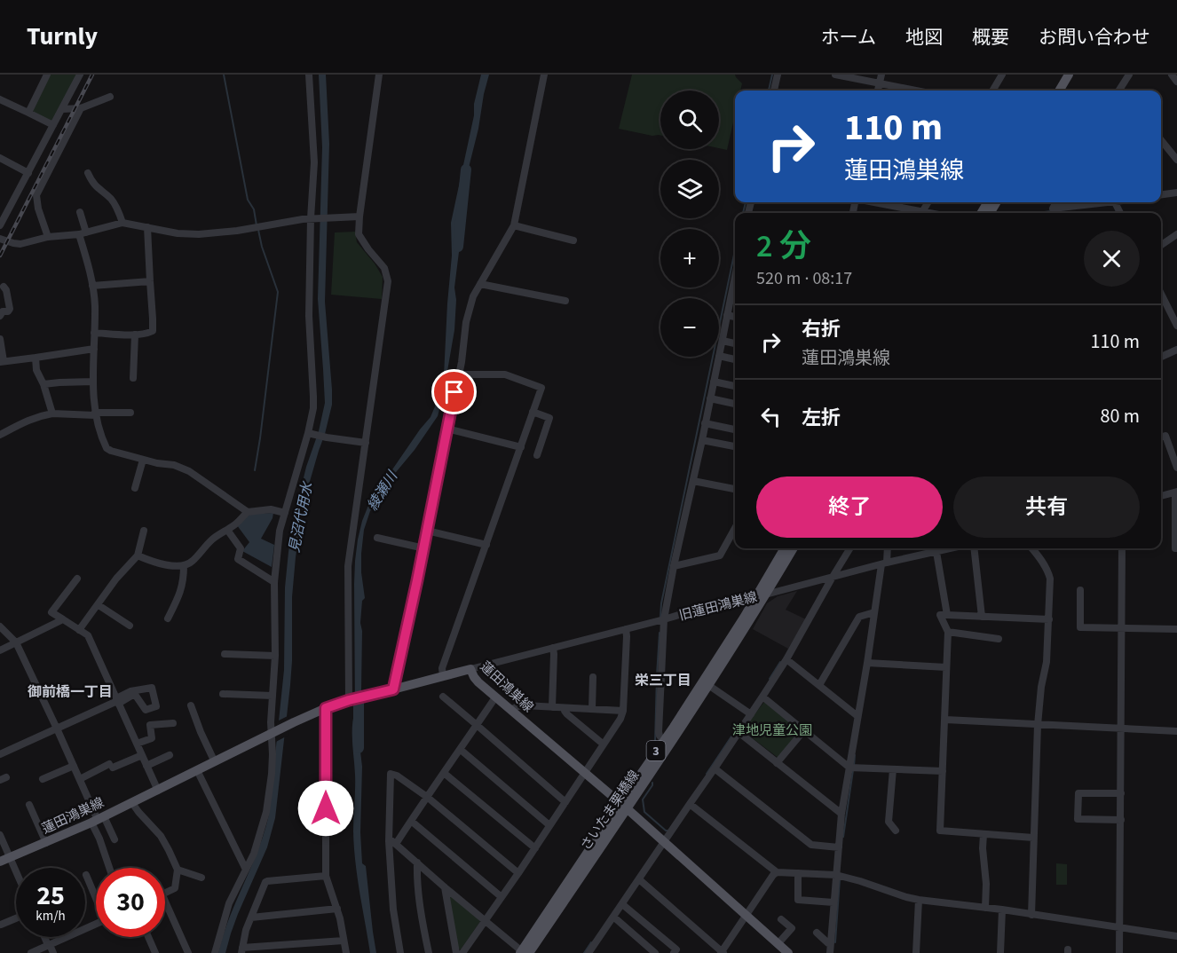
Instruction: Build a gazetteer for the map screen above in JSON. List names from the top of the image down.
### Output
{
  "streets": {
    "main road": ["蓮田鴻巣線", "3", "さいたま栗橋線"],
    "street": ["旧蓮田鴻巣線"]
  },
  "crossings": [
    ["旧蓮田鴻巣線", "蓮田鴻巣線"],
    ["旧蓮田鴻巣線", "さいたま栗橋線"],
    ["蓮田鴻巣線", "さいたま栗橋線"]
  ],
  "districts": ["栄三丁目", "御前橋一丁目"],
  "water": ["綾瀬川", "見沼代用水"],
  "parks": ["津地児童公園"],
  "page": {
    "header": "Turnly",
    "nav": [
      "ホーム",
      "地図",
      "概要",
      "お問い合わせ"
    ],
    "map_buttons": ["+", "−"],
    "turn": ["110 m", "蓮田鴻巣線"],
    "heading": ["2 分", "520 m · 08:17"],
    "list": [
      {
        "name": "右折",
        "note": "蓮田鴻巣線",
        "value": "110 m"
      },
      {
        "name": "左折",
        "value": "80 m"
      }
    ],
    "buttons": ["終了", "共有"],
    "speed": "25 km/h",
    "limit": "30"
  }
}
